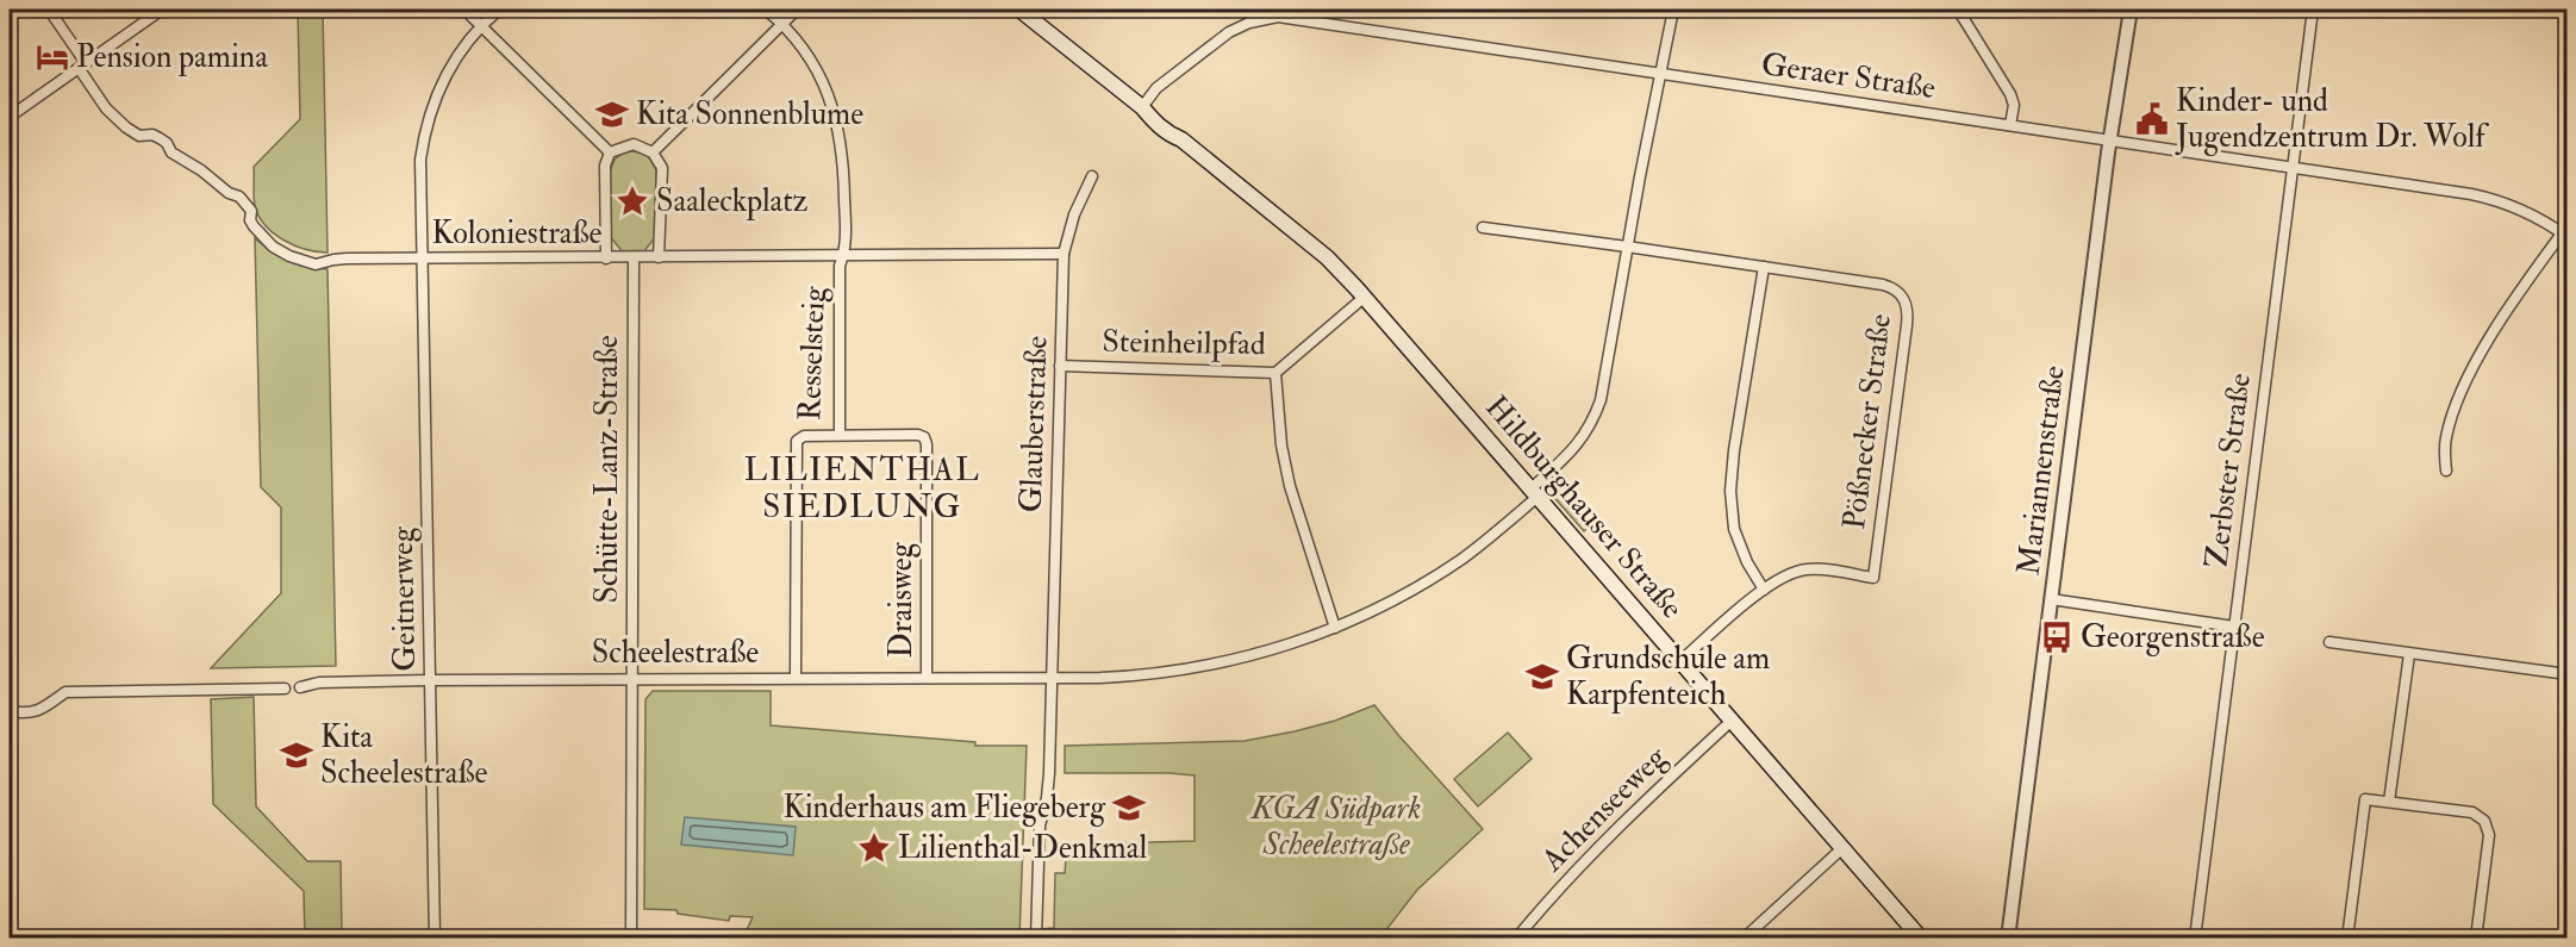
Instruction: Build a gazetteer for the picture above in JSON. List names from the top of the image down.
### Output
{
  "streets": {
    "main road": ["Hildburghauser Straße"],
    "street": [
      "Geraer Straße",
      "Koloniestraße",
      "Steinheilpfad",
      "Resselsteig",
      "Pößnecker Straße",
      "Glauberstraße",
      "Schütte-Lanz-Straße",
      "Mariannenstraße",
      "Zerbster Straße",
      "Geitnerweg",
      "Draisweg",
      "Scheelestraße",
      "Achenseeweg"
    ]
  },
  "crossings": [
    ["Geraer Straße", "Mariannenstraße"],
    ["Geraer Straße", "Zerbster Straße"],
    ["Geraer Straße", "Hildburghauser Straße"],
    ["Geraer Straße", "Scheelestraße"],
    ["Koloniestraße", "Resselsteig"],
    ["Koloniestraße", "Glauberstraße"],
    ["Koloniestraße", "Schütte-Lanz-Straße"],
    ["Koloniestraße", "Geitnerweg"],
    ["Steinheilpfad", "Glauberstraße"],
    ["Steinheilpfad", "Hildburghauser Straße"],
    ["Resselsteig", "Draisweg"],
    ["Resselsteig", "Scheelestraße"],
    ["Pößnecker Straße", "Scheelestraße"],
    ["Glauberstraße", "Scheelestraße"],
    ["Schütte-Lanz-Straße", "Scheelestraße"],
    ["Hildburghauser Straße", "Scheelestraße"],
    ["Hildburghauser Straße", "Achenseeweg"],
    ["Geitnerweg", "Scheelestraße"],
    ["Draisweg", "Scheelestraße"]
  ],
  "districts": ["LILIENTHAL SIEDLUNG"],
  "parks": ["KGA Südpark Scheelestraße"],
  "places": {
    "hotel": ["Pension pamina"],
    "school or university": [
      "Kita Sonnenblume",
      "Grundschule am Karpfenteich",
      "Kita Scheelestraße",
      "Kinderhaus am Fliegeberg"
    ],
    "public building": ["Kinder- und Jugendzentrum Dr. Wolf"],
    "place": ["Saaleckplatz", "Lilienthal-Denkmal"],
    "bus stop": ["Georgenstraße"]
  }
}
